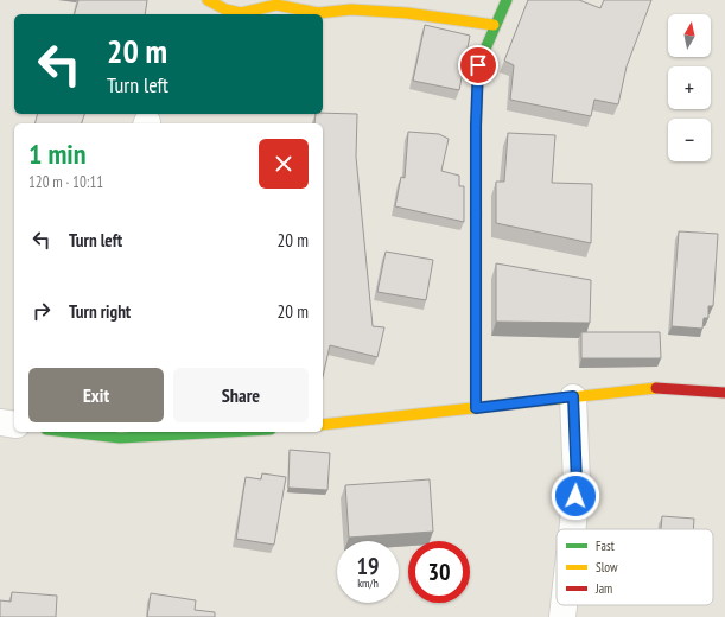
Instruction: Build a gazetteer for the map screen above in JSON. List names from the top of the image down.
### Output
{
  "legend": ["Fast", "Slow", "Jam"],
  "north": "top",
  "page": {
    "map_buttons": ["+", "−"],
    "turn": ["20 m", "Turn left"],
    "heading": ["1 min", "120 m · 10:11"],
    "list": [
      {
        "name": "Turn left",
        "value": "20 m"
      },
      {
        "name": "Turn right",
        "value": "20 m"
      }
    ],
    "buttons": ["Exit", "Share"],
    "speed": "19 km/h",
    "limit": "30"
  }
}
